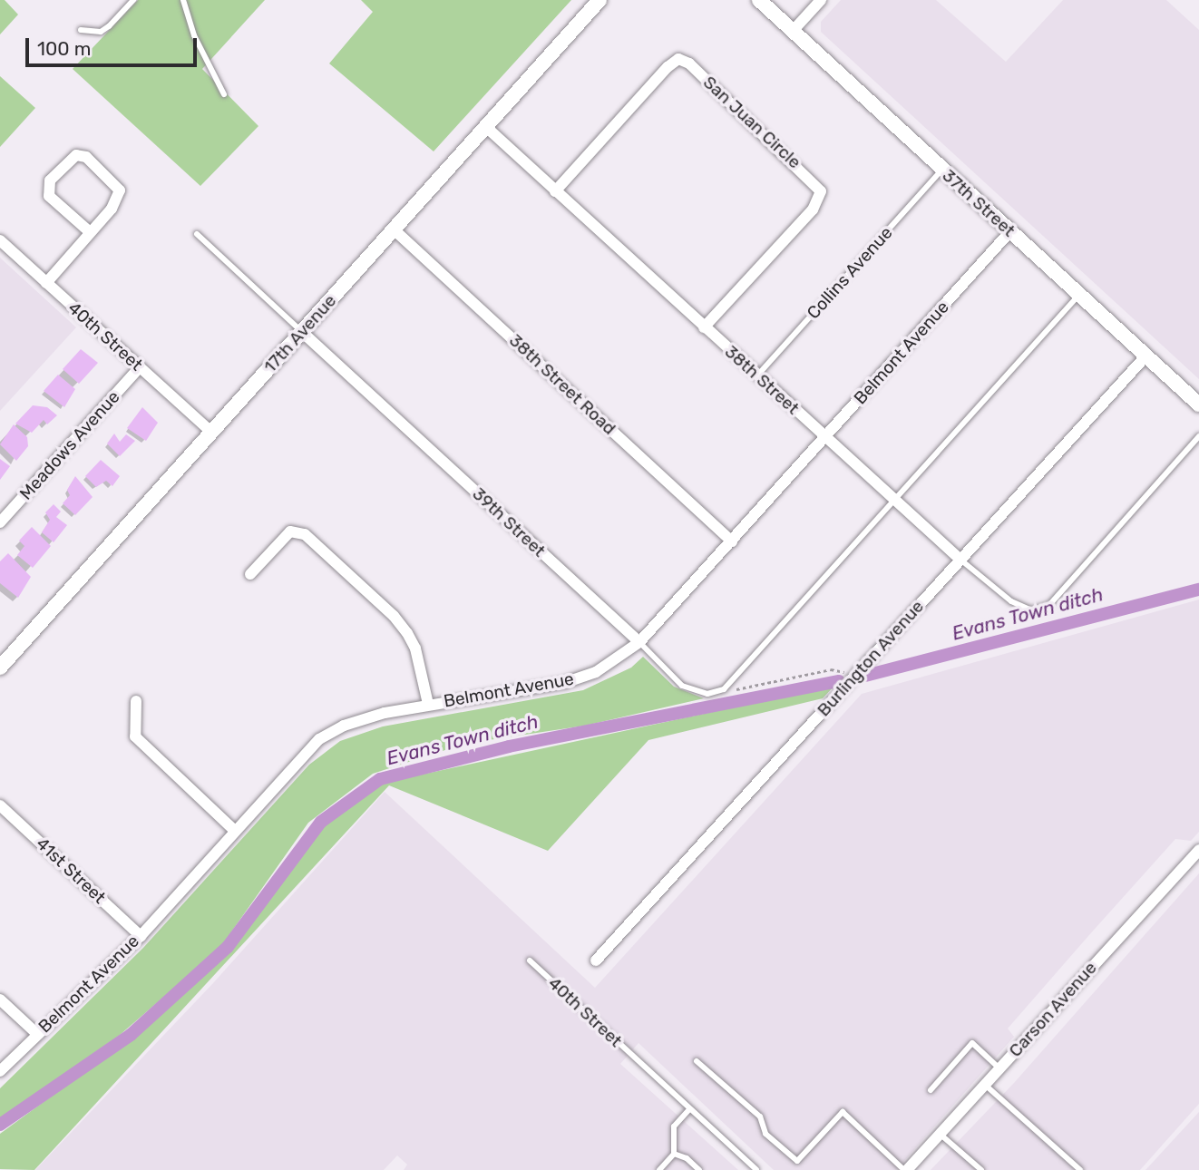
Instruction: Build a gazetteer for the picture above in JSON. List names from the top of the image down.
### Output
{
  "streets": {
    "main road": ["37th Street", "17th Avenue"],
    "street": [
      "San Juan Circle",
      "40th Street",
      "Belmont Avenue",
      "38th Street",
      "38th Street Road",
      "Meadows Avenue",
      "39th Street",
      "Burlington Avenue",
      "41st Street",
      "Carson Avenue"
    ],
    "lane": ["Collins Avenue"]
  },
  "crossings": [
    ["San Juan Circle", "38th Street"],
    ["37th Street", "Collins Avenue"],
    ["37th Street", "Belmont Avenue"],
    ["37th Street", "Burlington Avenue"],
    ["Collins Avenue", "38th Street"],
    ["17th Avenue", "40th Street"],
    ["17th Avenue", "38th Street"],
    ["17th Avenue", "38th Street Road"],
    ["17th Avenue", "39th Street"],
    ["40th Street", "Meadows Avenue"],
    ["Belmont Avenue", "38th Street"],
    ["Belmont Avenue", "38th Street Road"],
    ["Belmont Avenue", "39th Street"],
    ["Belmont Avenue", "41st Street"],
    ["38th Street", "Burlington Avenue"]
  ],
  "water": ["Evans Town ditch"],
  "scale_bar": "100 m"
}
